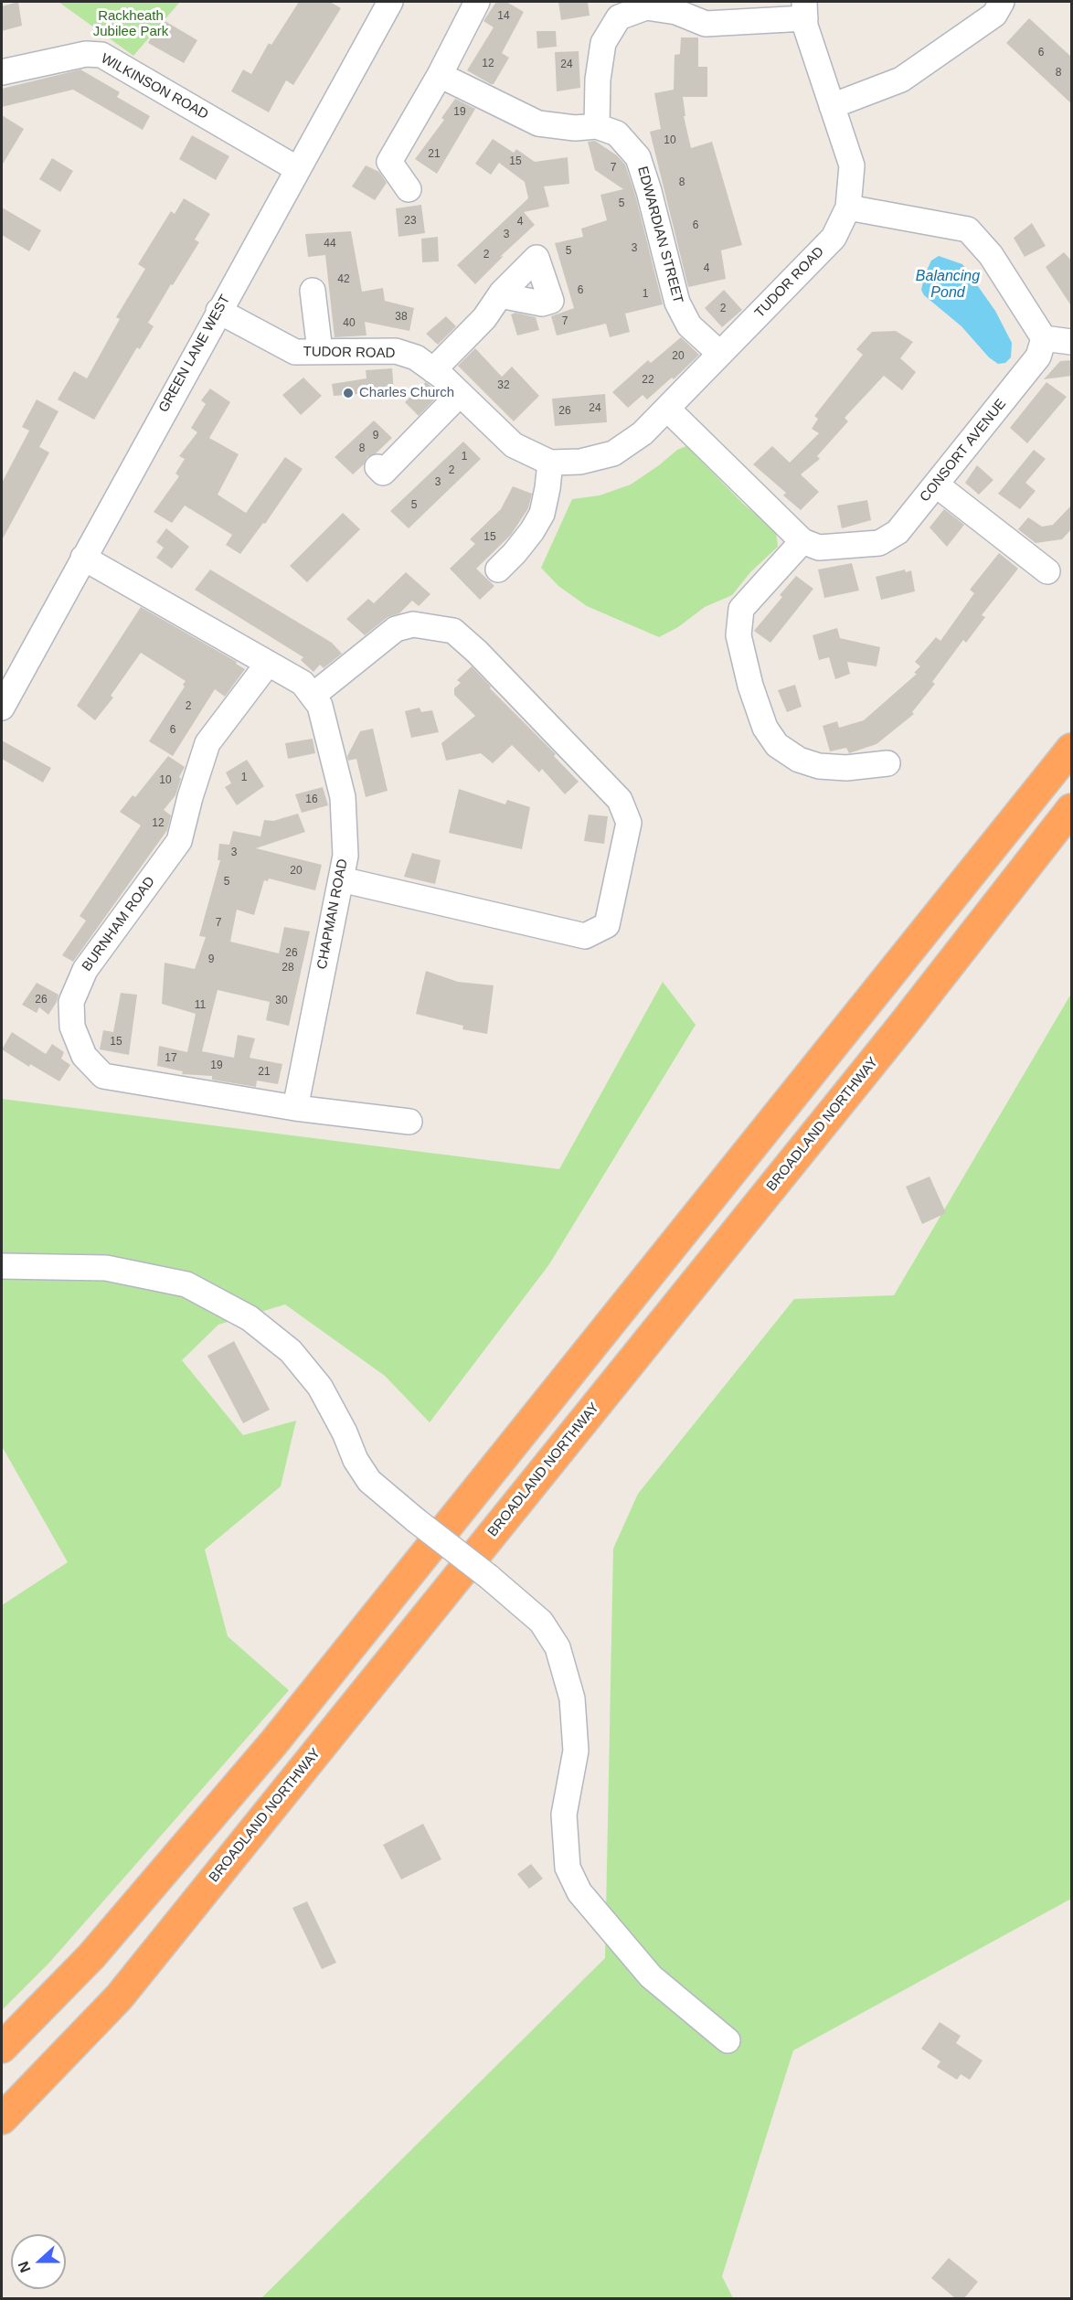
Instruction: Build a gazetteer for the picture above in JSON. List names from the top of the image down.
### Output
{
  "streets": {
    "highway": ["BROADLAND NORTHWAY"],
    "street": [
      "WILKINSON ROAD",
      "EDWARDIAN STREET",
      "TUDOR ROAD",
      "GREEN LANE WEST",
      "CONSORT AVENUE",
      "CHAPMAN ROAD",
      "BURNHAM ROAD"
    ]
  },
  "crossings": [
    ["WILKINSON ROAD", "GREEN LANE WEST"],
    ["EDWARDIAN STREET", "TUDOR ROAD"],
    ["TUDOR ROAD", "GREEN LANE WEST"],
    ["GREEN LANE WEST", "CHAPMAN ROAD"],
    ["CHAPMAN ROAD", "BURNHAM ROAD"]
  ],
  "water": ["Balancing Pond"],
  "parks": ["Rackheath Jubilee Park"],
  "places": ["Charles Church"],
  "house_numbers": [
    "14",
    "6",
    "12",
    "24",
    "8",
    "19",
    "10",
    "21",
    "15",
    "7",
    "8",
    "5",
    "23",
    "4",
    "6",
    "3",
    "44",
    "3",
    "5",
    "2",
    "4",
    "42",
    "6",
    "1",
    "2",
    "38",
    "7",
    "40",
    "20",
    "22",
    "32",
    "24",
    "26",
    "9",
    "8",
    "1",
    "2",
    "3",
    "5",
    "15",
    "2",
    "6",
    "1",
    "10",
    "16",
    "12",
    "3",
    "20",
    "5",
    "7",
    "26",
    "9",
    "28",
    "26",
    "30",
    "11",
    "15",
    "17",
    "19",
    "21"
  ],
  "north": "left"
}
